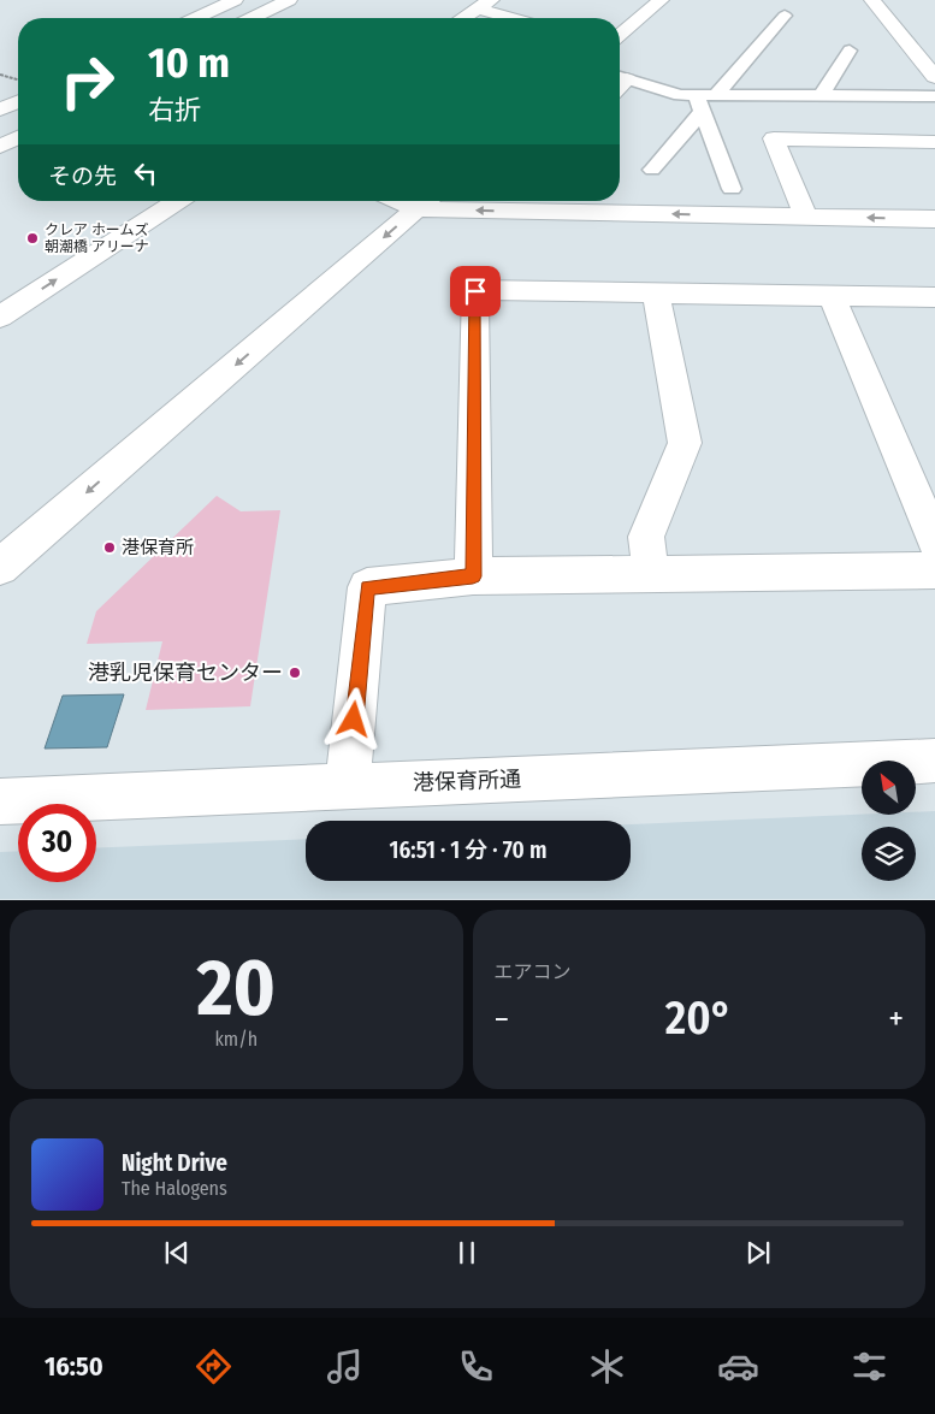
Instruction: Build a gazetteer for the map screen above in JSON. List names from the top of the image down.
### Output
{
  "streets": {
    "main road": ["港保育所通"]
  },
  "places": ["クレア ホームズ 朝潮橋 アリーナ", "港保育所", "港乳児保育センター"],
  "north": "top left",
  "page": {
    "turn": ["10 m", "右折"],
    "then": "その先",
    "limit": "30",
    "trip": "16:51 · 1 分 · 70 m",
    "tile": [
      ["20", "km/h"],
      "エアコン"
    ],
    "heat": ["−", "20°", "+"],
    "song": ["Night Drive", "The Halogens"],
    "tabs": "16:50"
  }
}
